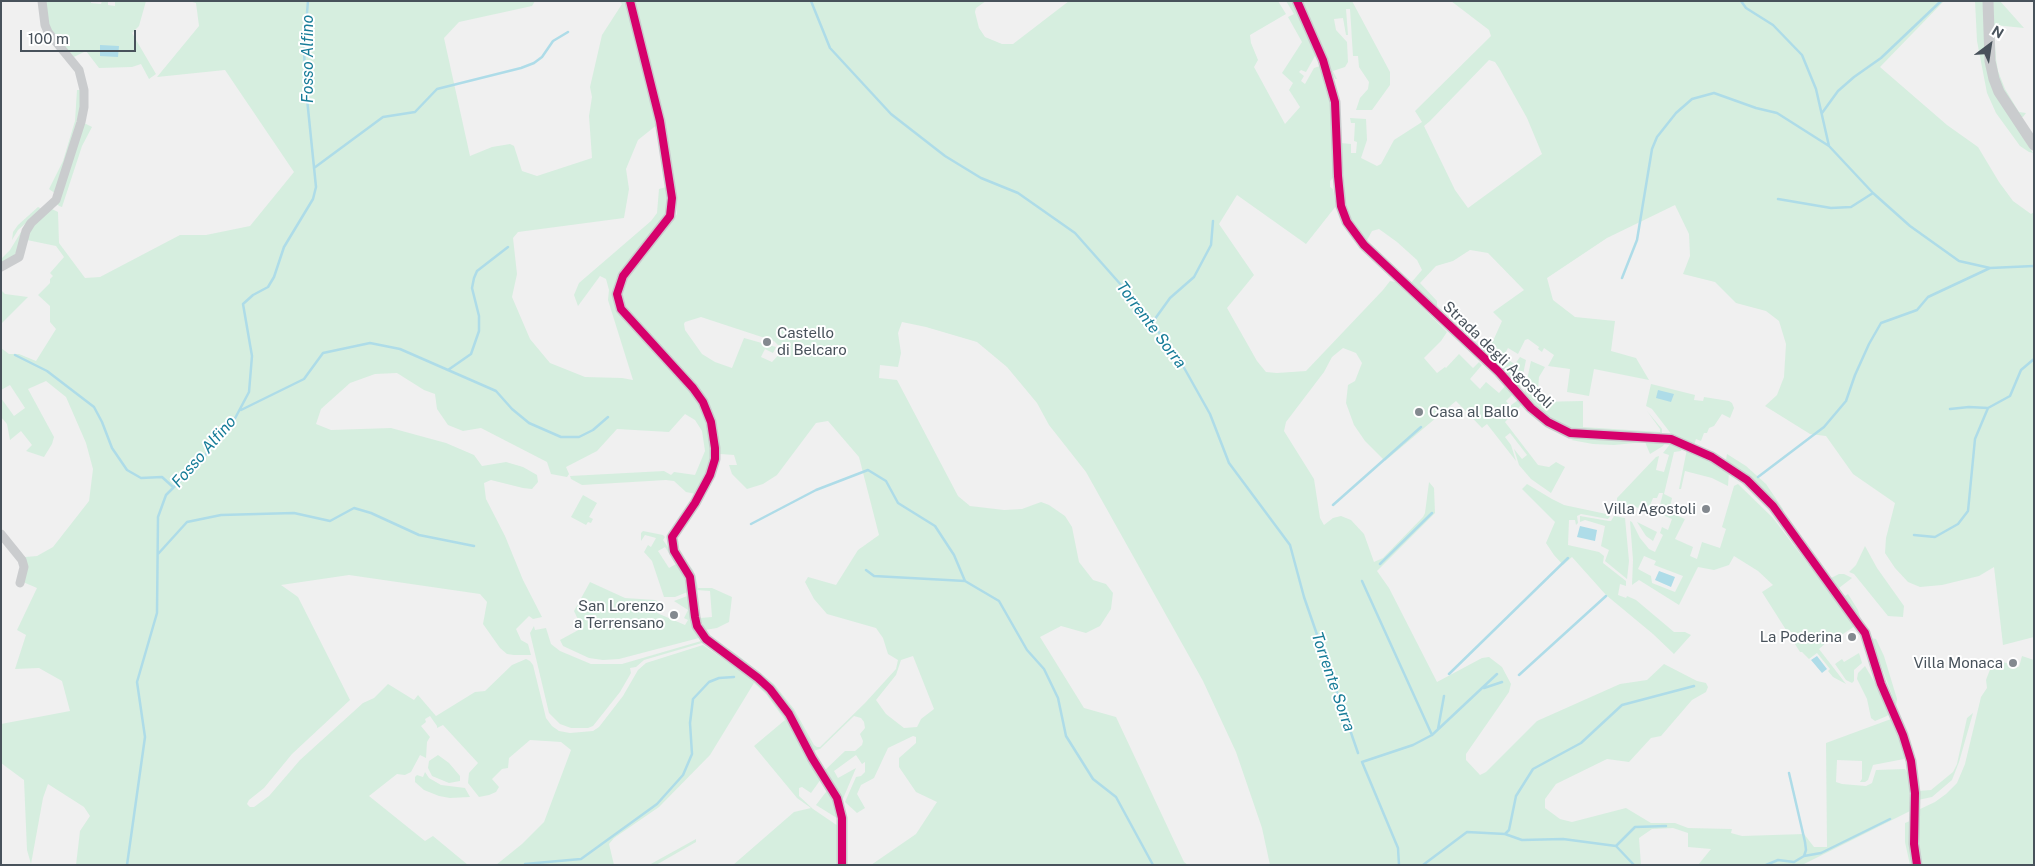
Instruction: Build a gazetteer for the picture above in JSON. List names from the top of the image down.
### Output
{
  "streets": {
    "street": ["Strada degli Agostoli"]
  },
  "water": ["Fosso Alfino", "Torrente Sorra"],
  "places": [
    "Castello di Belcaro",
    "Casa al Ballo",
    "Villa Agostoli",
    "San Lorenzo a Terrensano",
    "La Poderina",
    "Villa Monaca"
  ],
  "scale_bar": "100 m",
  "north": "top right"
}
